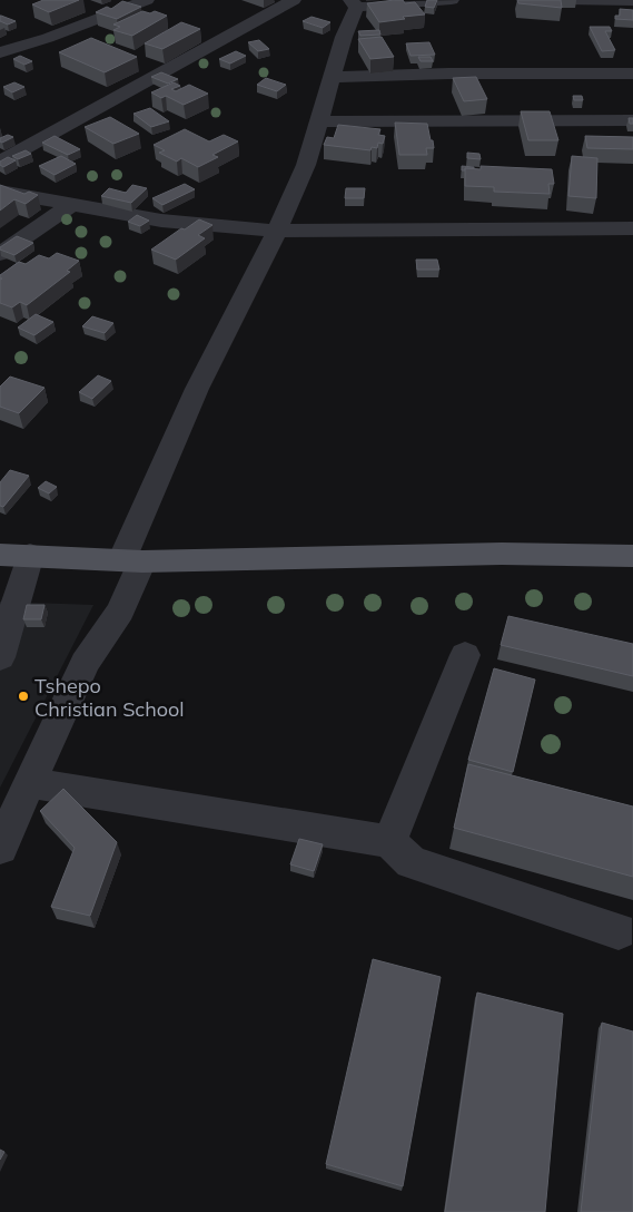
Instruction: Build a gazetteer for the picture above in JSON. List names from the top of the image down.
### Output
{
  "places": ["Tshepo Christian School"]
}
